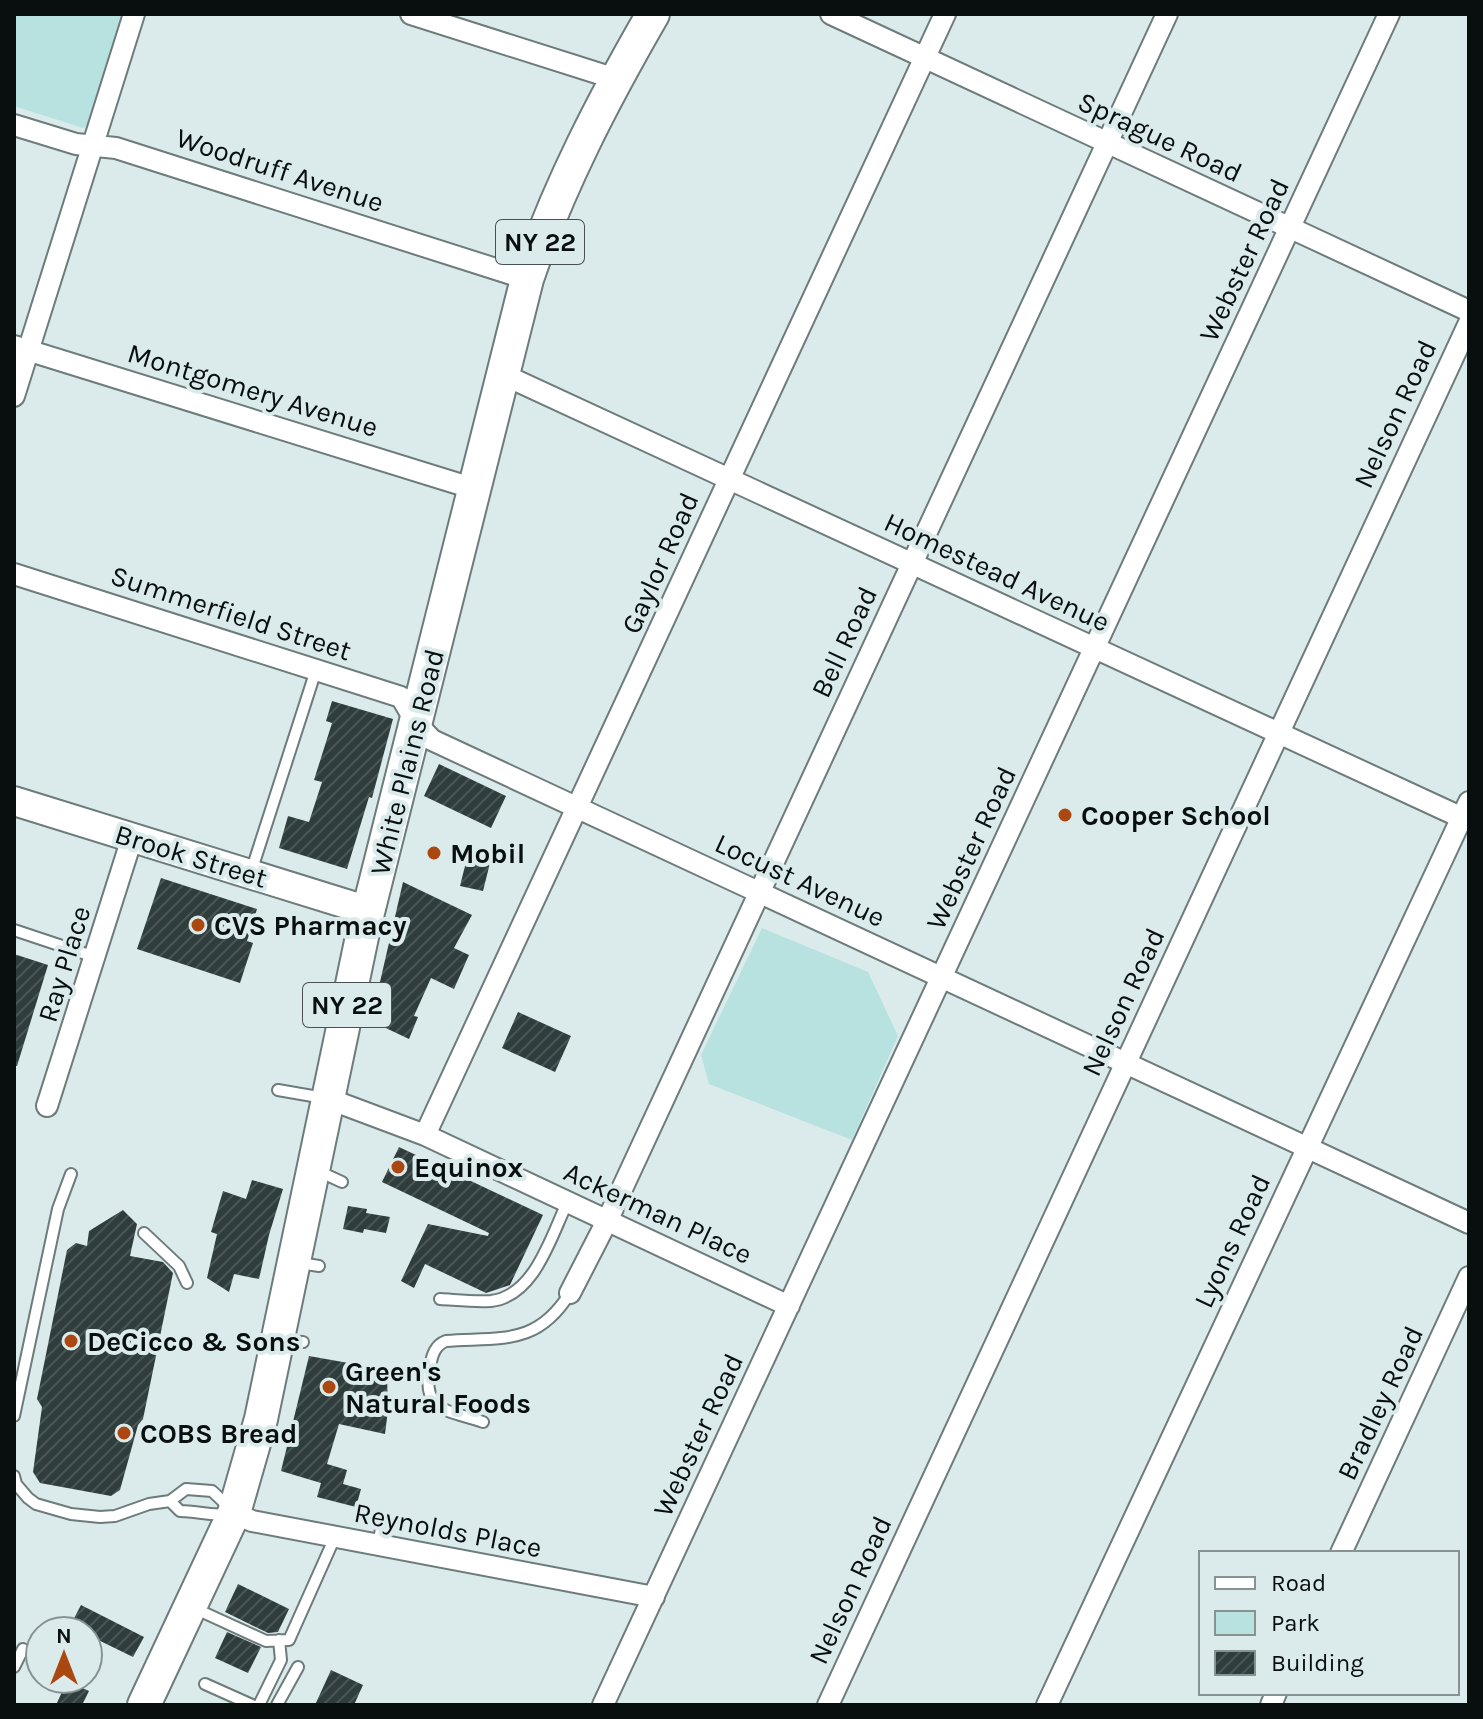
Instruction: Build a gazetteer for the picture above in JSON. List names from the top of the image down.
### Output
{
  "streets": {
    "main road": ["NY 22", "White Plains Road"],
    "street": [
      "Sprague Road",
      "Woodruff Avenue",
      "Webster Road",
      "Montgomery Avenue",
      "Nelson Road",
      "Gaylor Road",
      "Homestead Avenue",
      "Summerfield Street",
      "Bell Road",
      "Brook Street",
      "Locust Avenue",
      "Ray Place",
      "Ackerman Place",
      "Lyons Road",
      "Bradley Road",
      "Reynolds Place"
    ]
  },
  "crossings": [
    ["Sprague Road", "Webster Road"],
    ["Sprague Road", "Gaylor Road"],
    ["Sprague Road", "Bell Road"],
    ["Woodruff Avenue", "White Plains Road"],
    ["Webster Road", "Homestead Avenue"],
    ["Webster Road", "Locust Avenue"],
    ["Webster Road", "Ackerman Place"],
    ["Webster Road", "Reynolds Place"],
    ["Montgomery Avenue", "White Plains Road"],
    ["Nelson Road", "Homestead Avenue"],
    ["Nelson Road", "Locust Avenue"],
    ["Gaylor Road", "Homestead Avenue"],
    ["Gaylor Road", "Locust Avenue"],
    ["Gaylor Road", "Ackerman Place"],
    ["Homestead Avenue", "Bell Road"],
    ["Homestead Avenue", "White Plains Road"],
    ["Homestead Avenue", "Lyons Road"],
    ["Summerfield Street", "White Plains Road"],
    ["Summerfield Street", "Locust Avenue"],
    ["Bell Road", "Locust Avenue"],
    ["Bell Road", "Ackerman Place"],
    ["White Plains Road", "Brook Street"],
    ["White Plains Road", "Locust Avenue"],
    ["White Plains Road", "Ackerman Place"],
    ["White Plains Road", "Reynolds Place"],
    ["Brook Street", "Ray Place"],
    ["Locust Avenue", "Lyons Road"]
  ],
  "places": [
    "Cooper School",
    "Mobil",
    "CVS Pharmacy",
    "Equinox",
    "DeCicco & Sons",
    "Green's Natural Foods",
    "COBS Bread"
  ],
  "legend": ["Road", "Park", "Building"],
  "north": "top"
}
